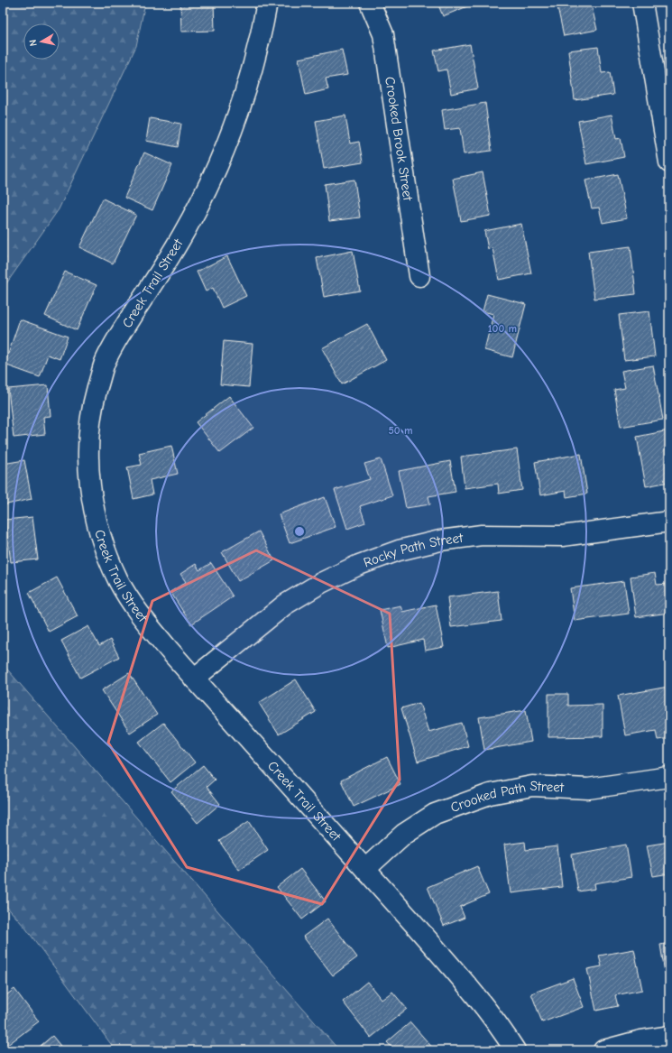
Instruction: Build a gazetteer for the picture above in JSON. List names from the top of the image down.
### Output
{
  "streets": {
    "street": [
      "Crooked Brook Street",
      "Creek Trail Street",
      "Rocky Path Street",
      "Crooked Path Street"
    ]
  },
  "crossings": [
    ["Creek Trail Street", "Rocky Path Street"],
    ["Creek Trail Street", "Crooked Path Street"]
  ],
  "north": "left",
  "rings": ["100 m", "50 m"]
}
